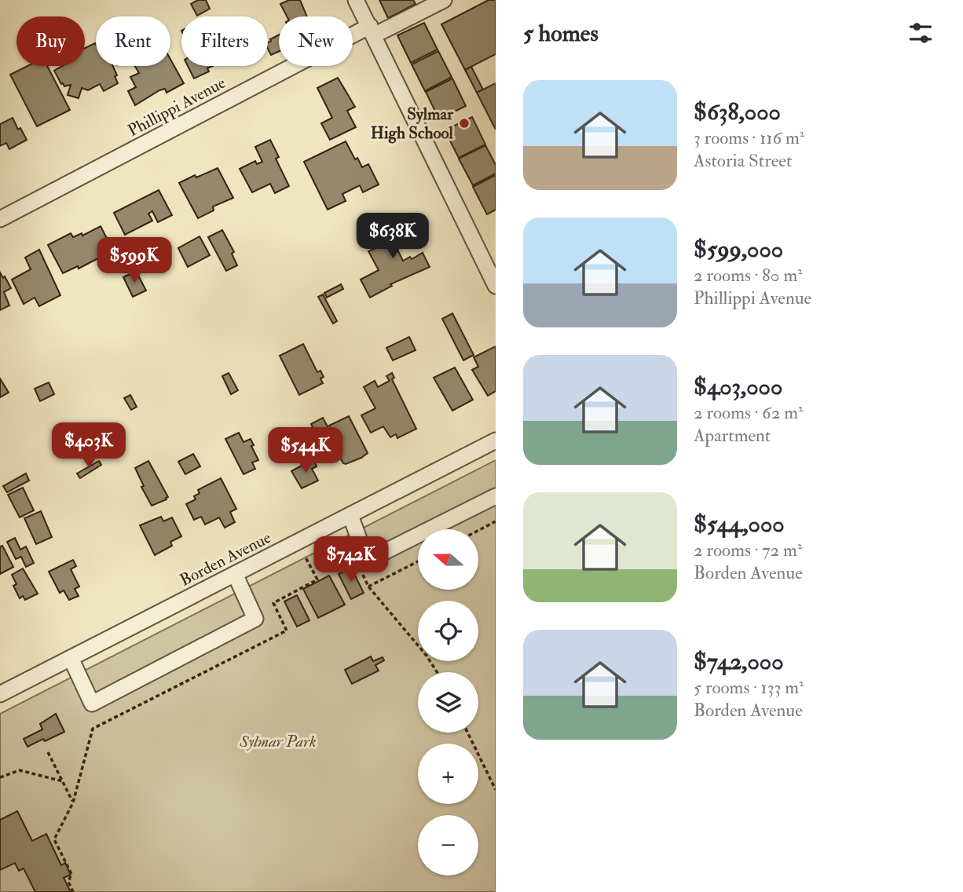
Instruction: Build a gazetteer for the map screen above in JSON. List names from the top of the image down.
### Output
{
  "streets": {
    "street": ["Phillippi Avenue", "Borden Avenue"]
  },
  "parks": ["Sylmar Park"],
  "places": ["Sylmar High School"],
  "north": "left",
  "page": {
    "heading": "5 homes",
    "chip": [
      "Buy",
      "Rent",
      "Filters",
      "New"
    ],
    "list": [
      {
        "name": "$638,000",
        "note": "3 rooms · 116 m² · Astoria Street"
      },
      {
        "name": "$599,000",
        "note": "2 rooms · 80 m² · Phillippi Avenue"
      },
      {
        "name": "$403,000",
        "note": "2 rooms · 62 m² · Apartment"
      },
      {
        "name": "$544,000",
        "note": "2 rooms · 72 m² · Borden Avenue"
      },
      {
        "name": "$742,000",
        "note": "5 rooms · 133 m² · Borden Avenue"
      }
    ],
    "price": [
      "$638K",
      "$599K",
      "$403K",
      "$544K",
      "$742K"
    ],
    "map_buttons": ["+", "−"]
  }
}
